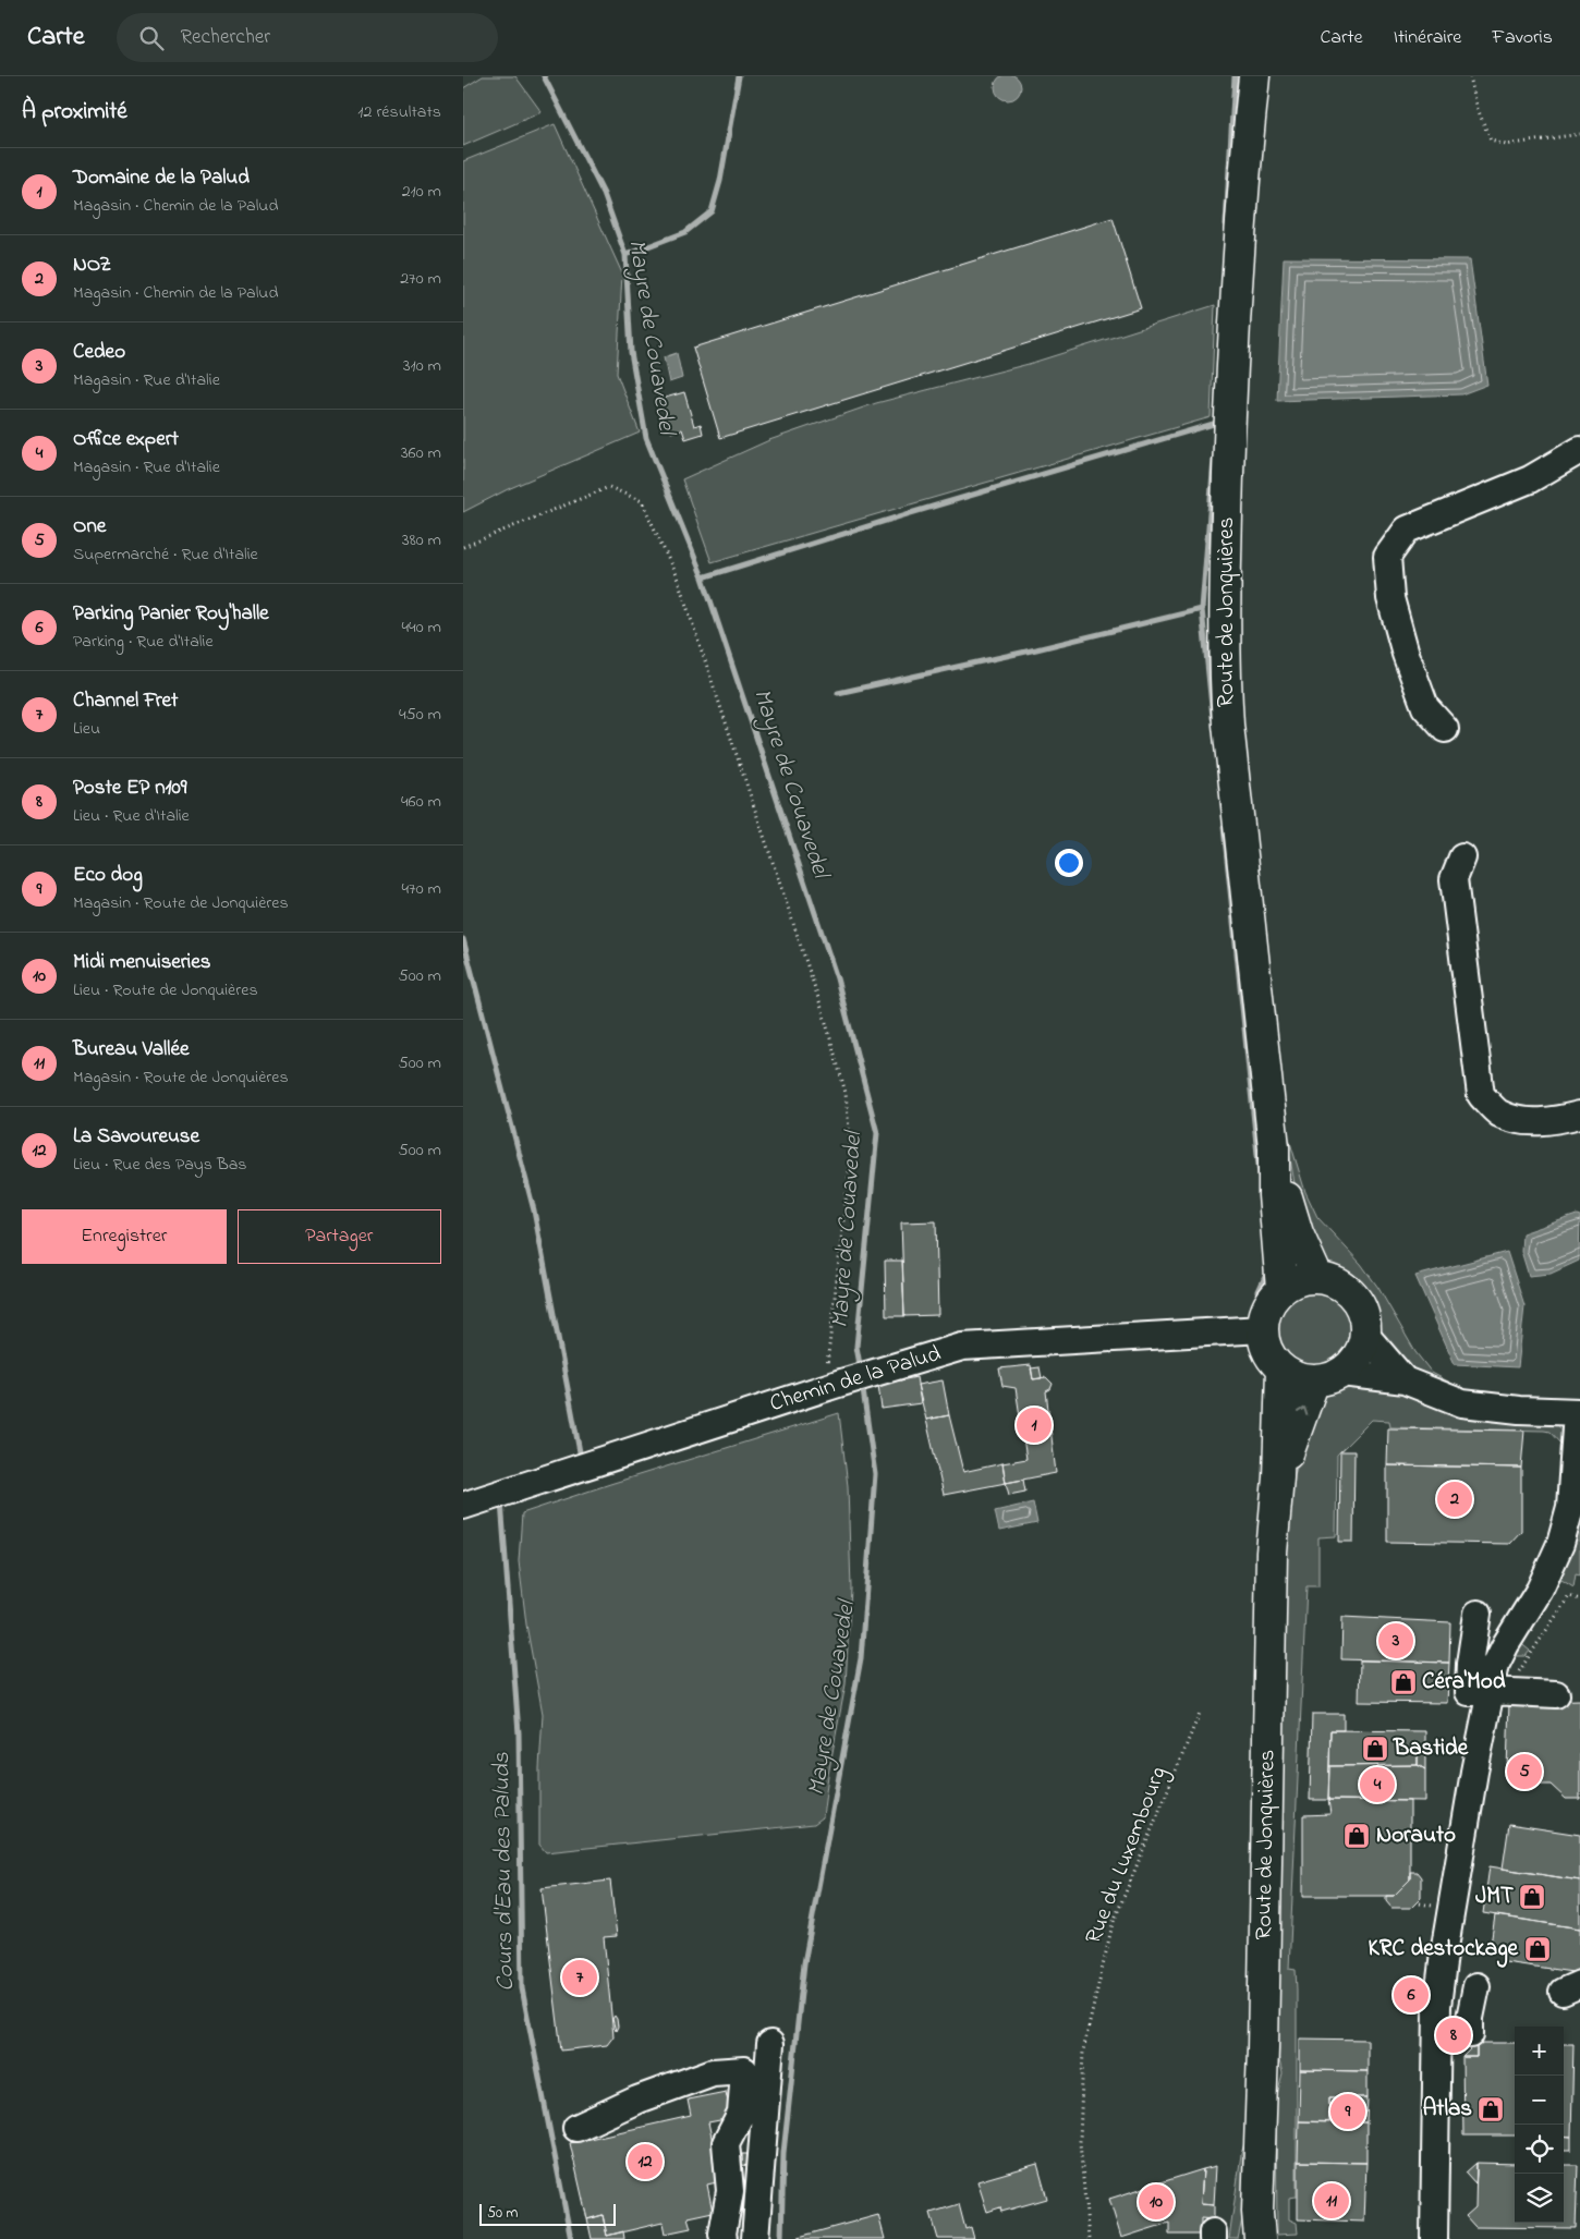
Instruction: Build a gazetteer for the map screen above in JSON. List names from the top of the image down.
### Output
{
  "streets": {
    "main road": ["Route de Jonquières"],
    "street": ["Chemin de la Palud"],
    "path": ["Rue du Luxembourg"]
  },
  "crossings": [
    ["Route de Jonquières", "Chemin de la Palud"]
  ],
  "water": ["Mayre de Couavedel", "Cours d'Eau des Paluds"],
  "places": {
    "shop": [
      "Céra'Mod",
      "Bastide",
      "Norauto",
      "JMT",
      "KRC destockage",
      "Atlas"
    ]
  },
  "scale_bar": "50 m",
  "page": {
    "header": "Carte",
    "search": "Rechercher",
    "nav": ["Carte", "Itinéraire", "Favoris"],
    "heading": ["À proximité", "12 résultats"],
    "list": [
      {
        "mark": "1",
        "name": "Domaine de la Palud",
        "note": "Magasin · Chemin de la Palud",
        "value": "210 m"
      },
      {
        "mark": "2",
        "name": "NOZ",
        "note": "Magasin · Chemin de la Palud",
        "value": "270 m"
      },
      {
        "mark": "3",
        "name": "Cedeo",
        "note": "Magasin · Rue d'Italie",
        "value": "310 m"
      },
      {
        "mark": "4",
        "name": "Office expert",
        "note": "Magasin · Rue d'Italie",
        "value": "360 m"
      },
      {
        "mark": "5",
        "name": "One",
        "note": "Supermarché · Rue d'Italie",
        "value": "380 m"
      },
      {
        "mark": "6",
        "name": "Parking Panier Roy'halle",
        "note": "Parking · Rue d'Italie",
        "value": "440 m"
      },
      {
        "mark": "7",
        "name": "Channel Fret",
        "note": "Lieu",
        "value": "450 m"
      },
      {
        "mark": "8",
        "name": "Poste EP n109",
        "note": "Lieu · Rue d'Italie",
        "value": "460 m"
      },
      {
        "mark": "9",
        "name": "Eco dog",
        "note": "Magasin · Route de Jonquières",
        "value": "470 m"
      },
      {
        "mark": "10",
        "name": "Midi menuiseries",
        "note": "Lieu · Route de Jonquières",
        "value": "500 m"
      },
      {
        "mark": "11",
        "name": "Bureau Vallée",
        "note": "Magasin · Route de Jonquières",
        "value": "500 m"
      },
      {
        "mark": "12",
        "name": "La Savoureuse",
        "note": "Lieu · Rue des Pays Bas",
        "value": "500 m"
      }
    ],
    "buttons": ["Enregistrer", "Partager"],
    "pins": [
      "1",
      "2",
      "3",
      "5",
      "4",
      "7",
      "6",
      "8",
      "9",
      "12",
      "11",
      "10"
    ],
    "map_buttons": ["+", "−"],
    "scale": "50 m"
  }
}
